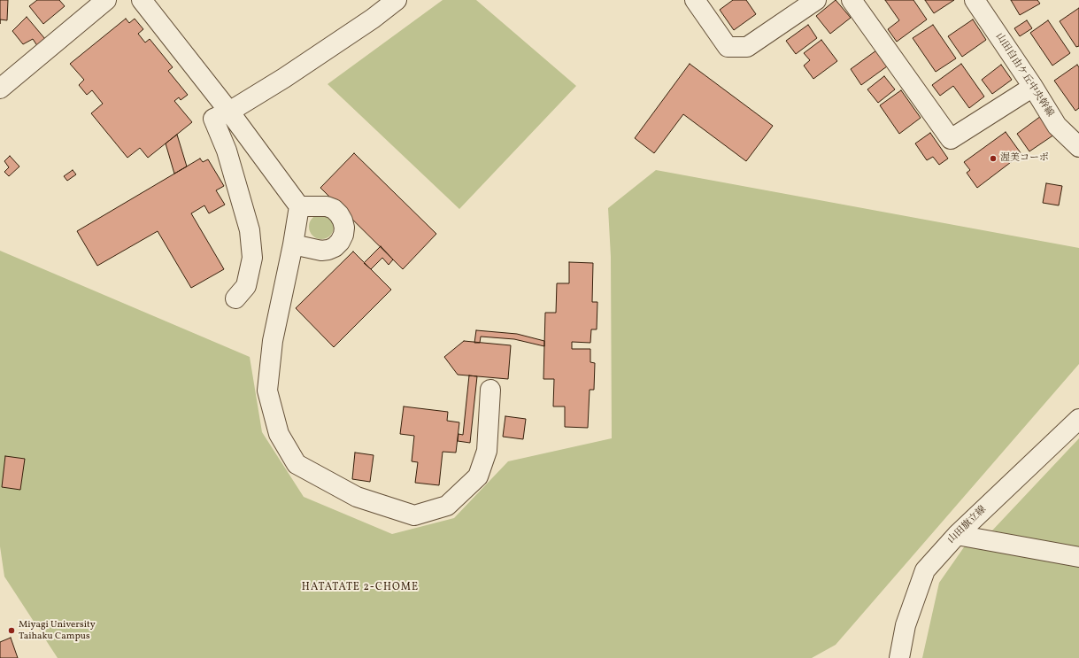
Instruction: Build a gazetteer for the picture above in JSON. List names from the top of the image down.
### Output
{
  "streets": {
    "street": ["山田自由ケ丘中央幹線", "山田旗立線"]
  },
  "districts": ["HATATATE 2-CHOME"],
  "places": ["渥美コーポ", "Miyagi University Taihaku Campus"]
}
